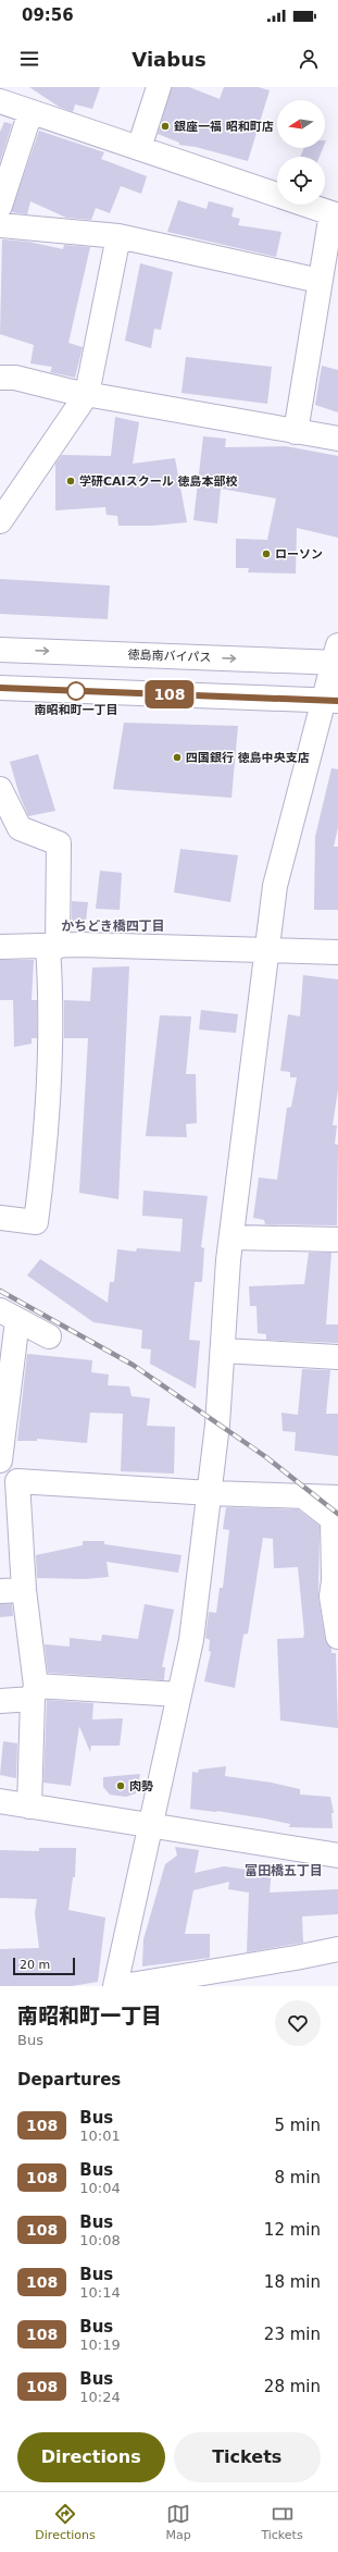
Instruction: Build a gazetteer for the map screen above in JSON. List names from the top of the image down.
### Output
{
  "streets": {
    "main road": ["徳島南バイパス"]
  },
  "districts": ["かちどき橋四丁目", "富田橋五丁目"],
  "places": [
    "銀座一福 昭和町店",
    "学研CAIスクール 徳島本部校",
    "ローソン",
    "南昭和町一丁目",
    "四国銀行 徳島中央支店",
    "肉勢"
  ],
  "lines": ["bus line 108"],
  "scale_bar": "20 m",
  "north": "left",
  "page": {
    "status": "09:56",
    "header": "Viabus",
    "on_map": "108",
    "scale": "20 m",
    "heading": [
      ["南昭和町一丁目", "Bus"],
      "Departures"
    ],
    "list": [
      {
        "mark": "108",
        "name": "Bus",
        "note": "10:01",
        "value": "5 min"
      },
      {
        "mark": "108",
        "name": "Bus",
        "note": "10:04",
        "value": "8 min"
      },
      {
        "mark": "108",
        "name": "Bus",
        "note": "10:08",
        "value": "12 min"
      },
      {
        "mark": "108",
        "name": "Bus",
        "note": "10:14",
        "value": "18 min"
      },
      {
        "mark": "108",
        "name": "Bus",
        "note": "10:19",
        "value": "23 min"
      },
      {
        "mark": "108",
        "name": "Bus",
        "note": "10:24",
        "value": "28 min"
      }
    ],
    "buttons": ["Directions", "Tickets"],
    "tabs": ["Directions", "Map", "Tickets"]
  }
}
